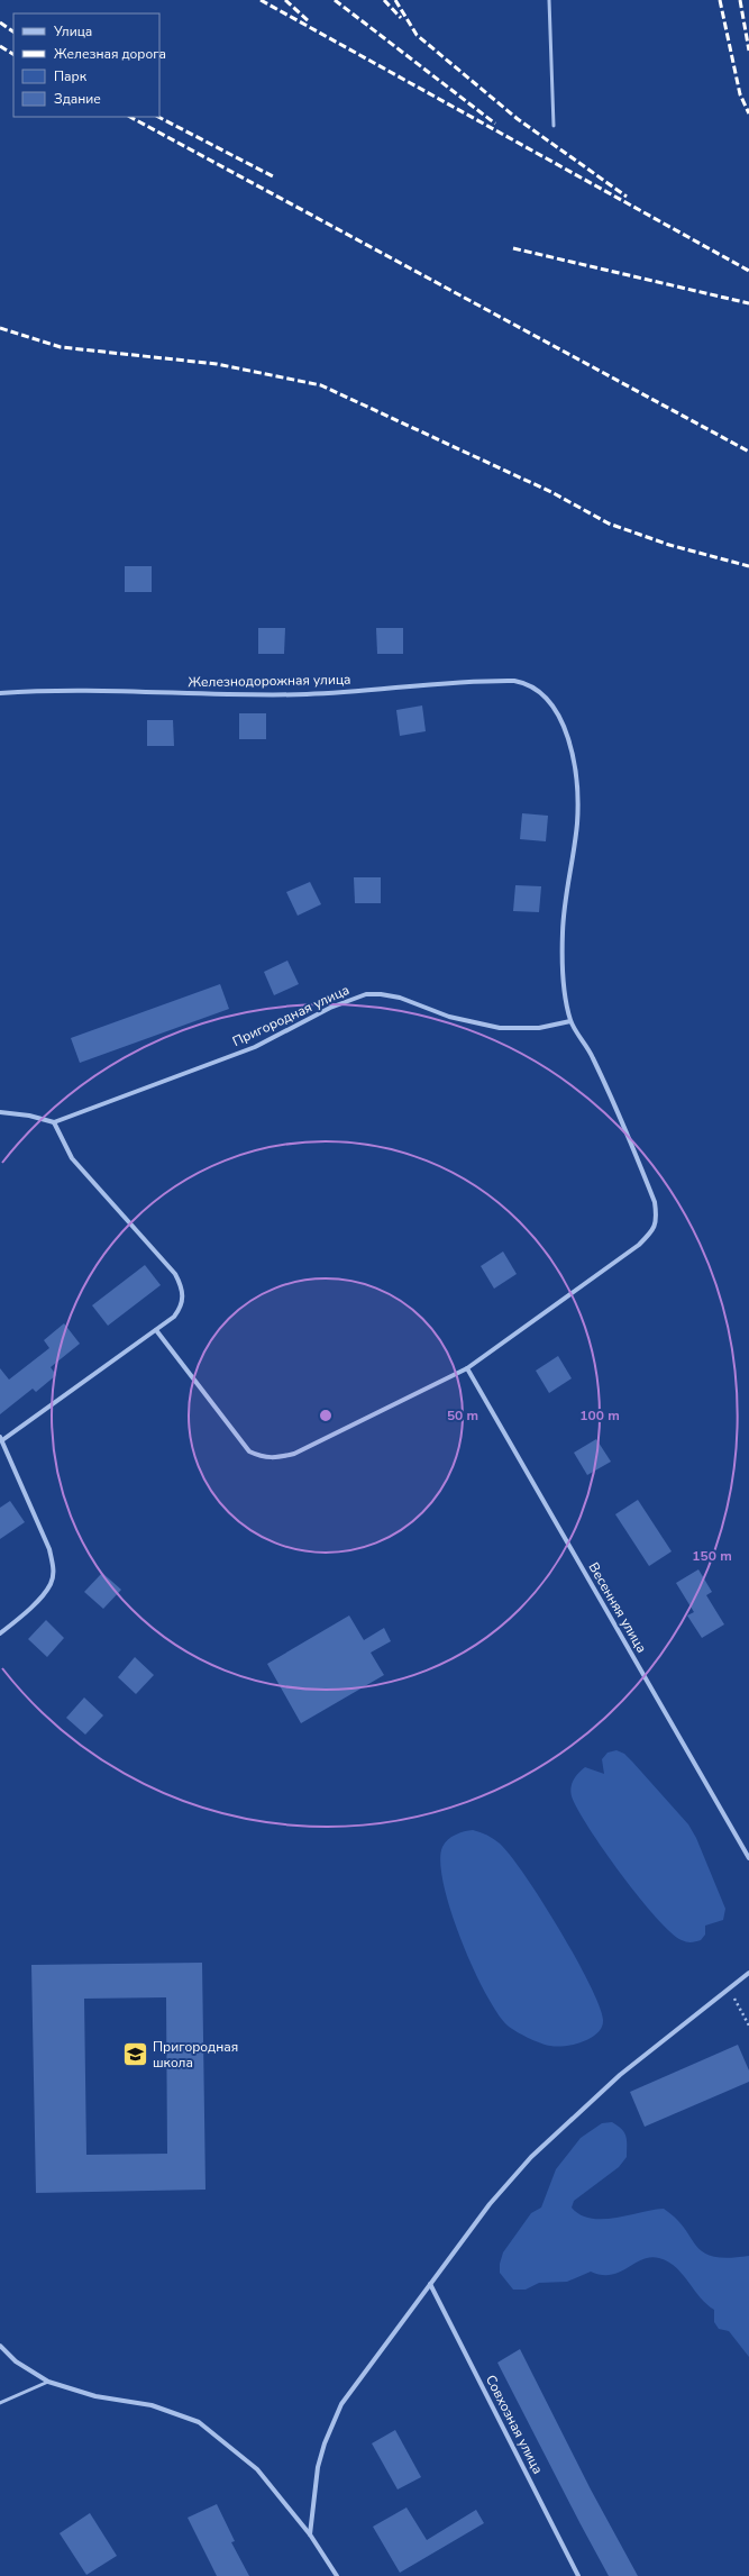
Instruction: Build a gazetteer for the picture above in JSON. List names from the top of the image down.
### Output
{
  "streets": {
    "street": [
      "Железнодорожная улица",
      "Пригородная улица",
      "Весенняя улица",
      "Совхозная улица"
    ]
  },
  "crossings": [
    ["Железнодорожная улица", "Пригородная улица"]
  ],
  "places": {
    "school or university": ["Пригородная школа"]
  },
  "legend": [
    "Улица",
    "Железная дорога",
    "Парк",
    "Здание"
  ],
  "rings": ["50 m", "100 m", "150 m"]
}
